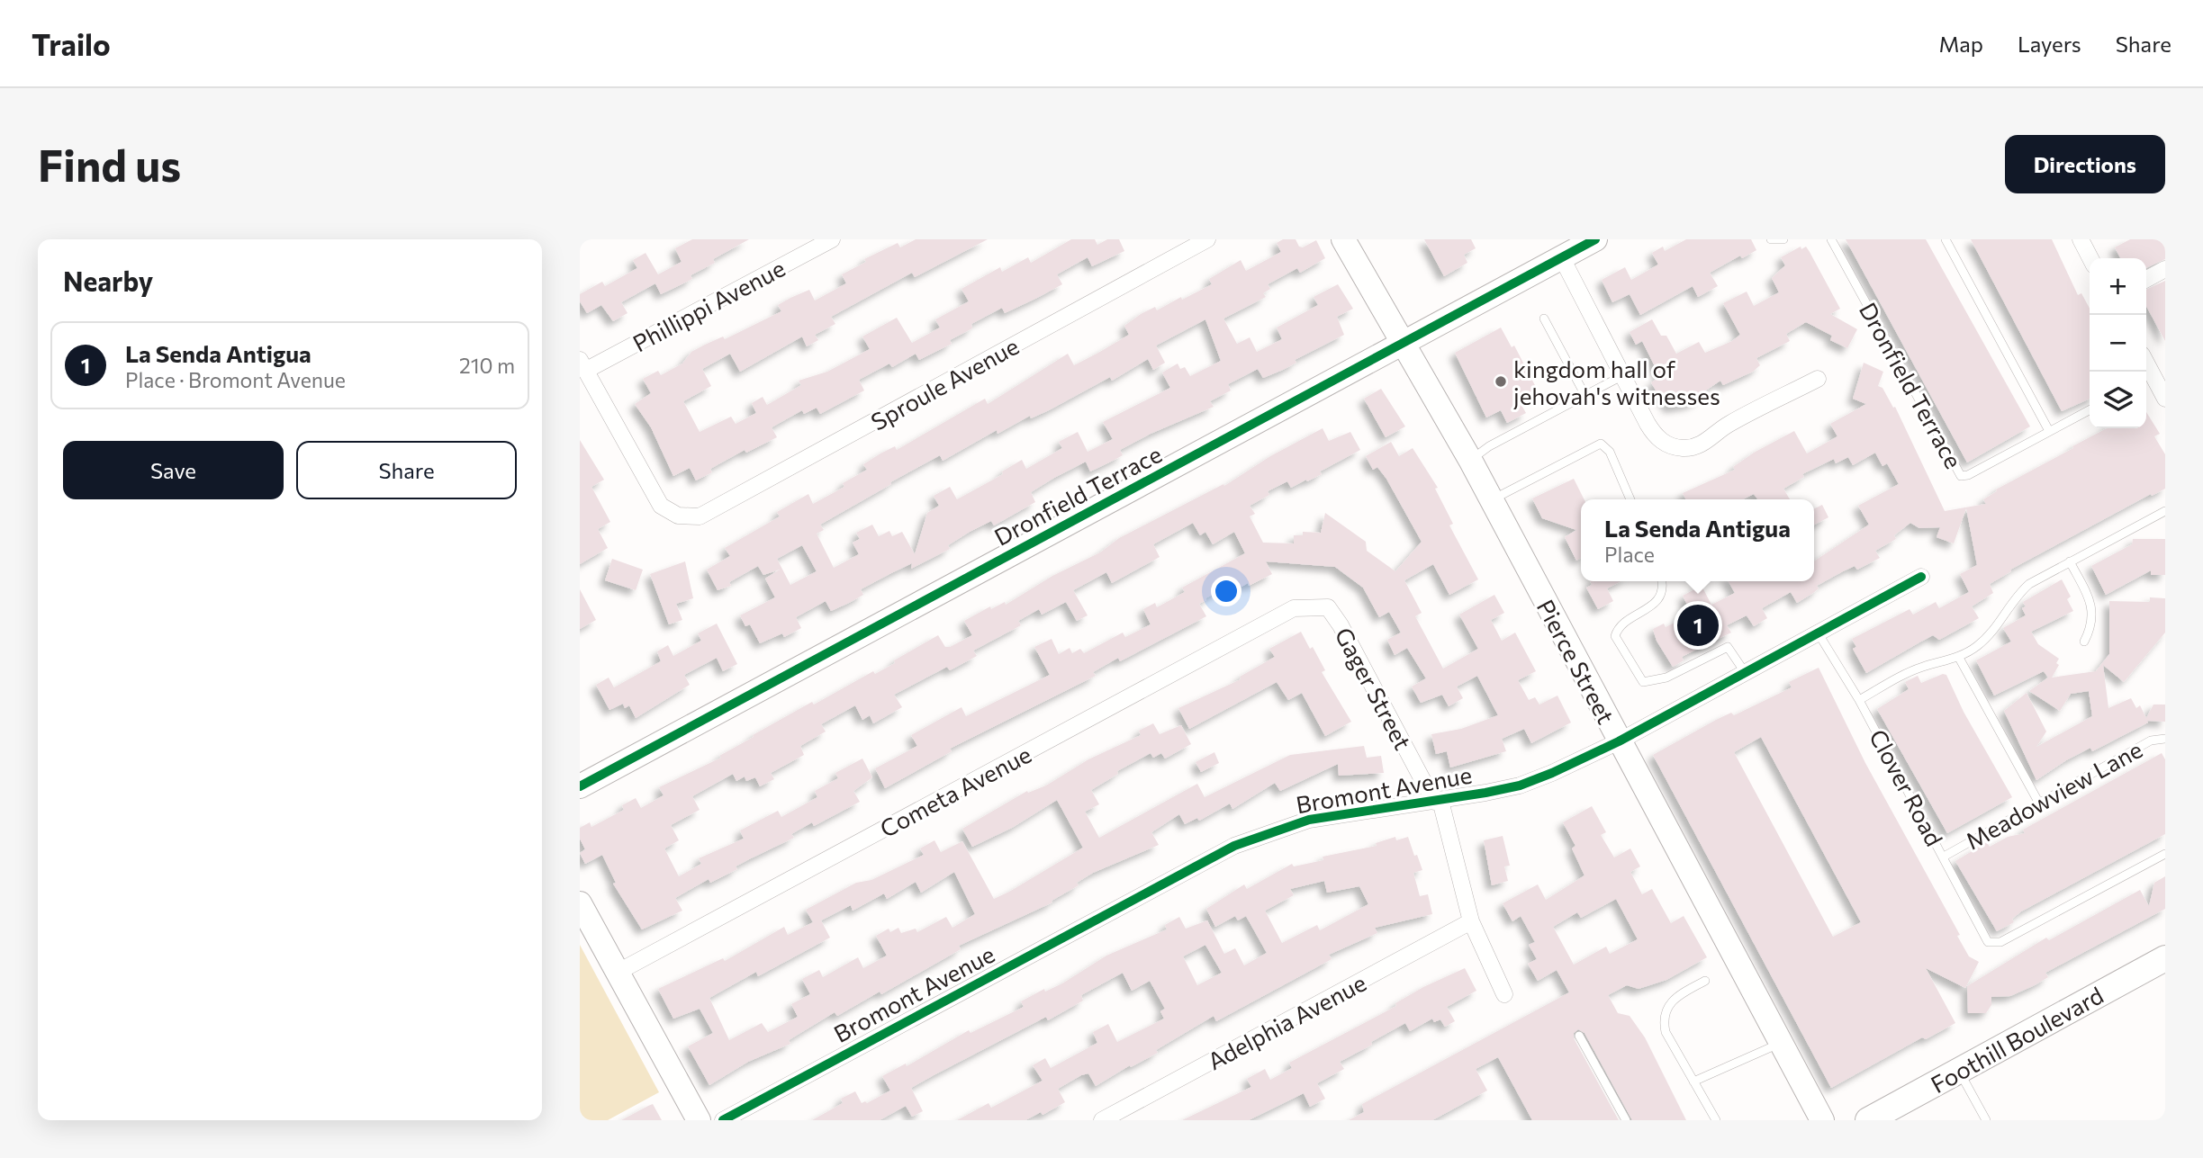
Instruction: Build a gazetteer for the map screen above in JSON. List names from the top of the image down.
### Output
{
  "streets": {
    "main road": ["Foothill Boulevard"],
    "street": [
      "Phillippi Avenue",
      "Sproule Avenue",
      "Dronfield Terrace",
      "Pierce Street",
      "Gager Street",
      "Bromont Avenue",
      "Cometa Avenue",
      "Adelphia Avenue"
    ],
    "lane": ["Clover Road", "Meadowview Lane"]
  },
  "crossings": [
    ["Phillippi Avenue", "Sproule Avenue"],
    ["Dronfield Terrace", "Pierce Street"],
    ["Pierce Street", "Bromont Avenue"],
    ["Gager Street", "Bromont Avenue"],
    ["Gager Street", "Cometa Avenue"],
    ["Gager Street", "Adelphia Avenue"],
    ["Clover Road", "Bromont Avenue"],
    ["Clover Road", "Meadowview Lane"]
  ],
  "places": ["kingdom hall of jehovah's witnesses"],
  "page": {
    "header": "Trailo",
    "nav": ["Map", "Layers", "Share"],
    "buttons": [
      "Directions",
      ["Save", "Share"]
    ],
    "title": "Find us",
    "heading": "Nearby",
    "map_buttons": ["+", "−"],
    "list": [
      {
        "mark": "1",
        "name": "La Senda Antigua",
        "note": "Place · Bromont Avenue",
        "value": "210 m"
      }
    ],
    "popup": ["La Senda Antigua", "Place"],
    "pins": "1"
  }
}
